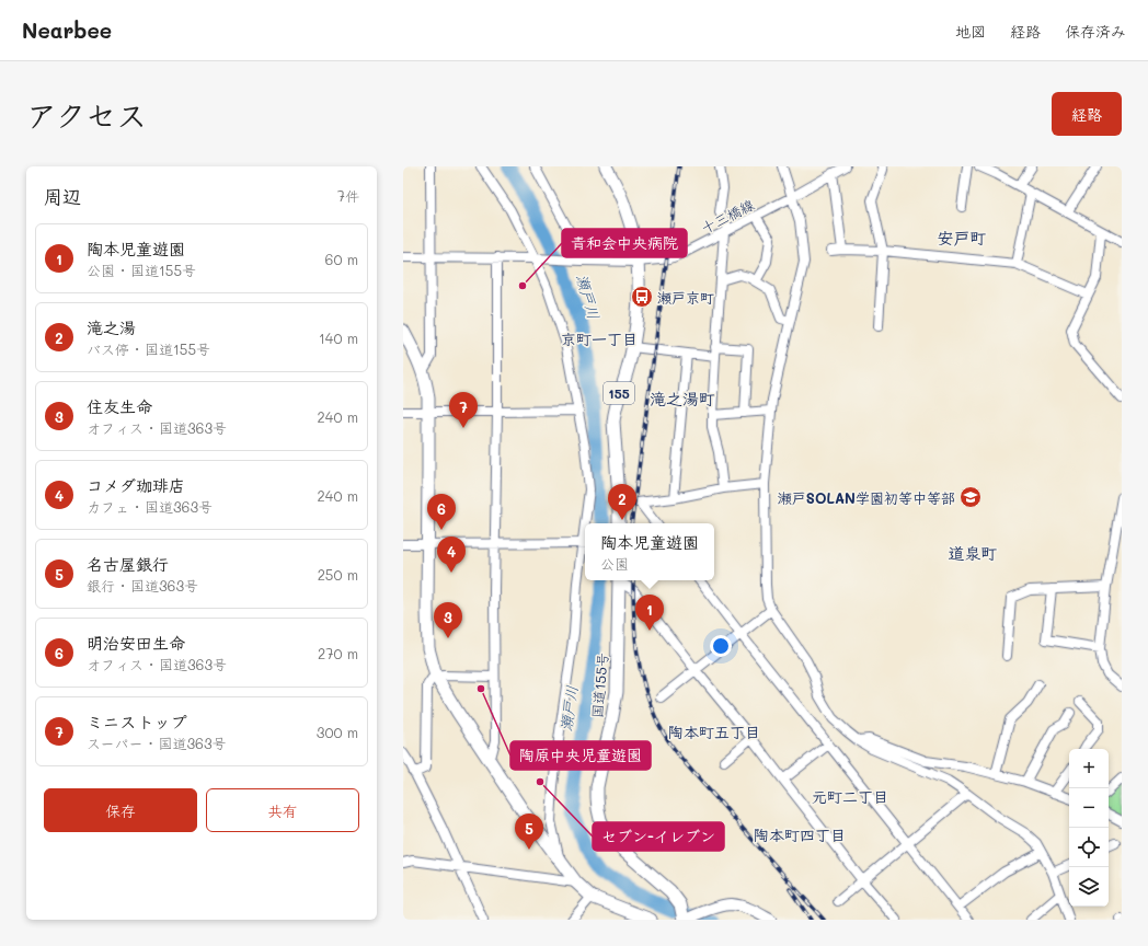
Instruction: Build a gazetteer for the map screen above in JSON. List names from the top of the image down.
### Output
{
  "streets": {
    "highway": ["155", "国道155号"],
    "street": ["十三橋線"]
  },
  "crossings": [
    ["十三橋線", "155"]
  ],
  "districts": [
    "安戸町",
    "京町一丁目",
    "滝之湯町",
    "道泉町",
    "陶本町五丁目",
    "元町二丁目",
    "陶本町四丁目"
  ],
  "water": ["瀬戸川"],
  "places": {
    "other": ["青和会中央病院", "陶原中央児童遊園", "セブン-イレブン"],
    "bus stop": ["瀬戸京町"],
    "school or university": ["瀬戸SOLAN学園初等中等部"]
  },
  "page": {
    "header": "Nearbee",
    "nav": ["地図", "経路", "保存済み"],
    "title": "アクセス",
    "buttons": [
      "経路",
      ["保存", "共有"]
    ],
    "heading": ["周辺", "7件"],
    "list": [
      {
        "mark": "1",
        "name": "陶本児童遊園",
        "note": "公園 · 国道155号",
        "value": "60 m"
      },
      {
        "mark": "2",
        "name": "滝之湯",
        "note": "バス停 · 国道155号",
        "value": "140 m"
      },
      {
        "mark": "3",
        "name": "住友生命",
        "note": "オフィス · 国道363号",
        "value": "240 m"
      },
      {
        "mark": "4",
        "name": "コメダ珈琲店",
        "note": "カフェ · 国道363号",
        "value": "240 m"
      },
      {
        "mark": "5",
        "name": "名古屋銀行",
        "note": "銀行 · 国道363号",
        "value": "250 m"
      },
      {
        "mark": "6",
        "name": "明治安田生命",
        "note": "オフィス · 国道363号",
        "value": "270 m"
      },
      {
        "mark": "7",
        "name": "ミニストップ",
        "note": "スーパー · 国道363号",
        "value": "300 m"
      }
    ],
    "pins": [
      "7",
      "2",
      "6",
      "4",
      "1",
      "3",
      "5"
    ],
    "popup": ["陶本児童遊園", "公園"],
    "map_buttons": ["+", "−"]
  }
}
